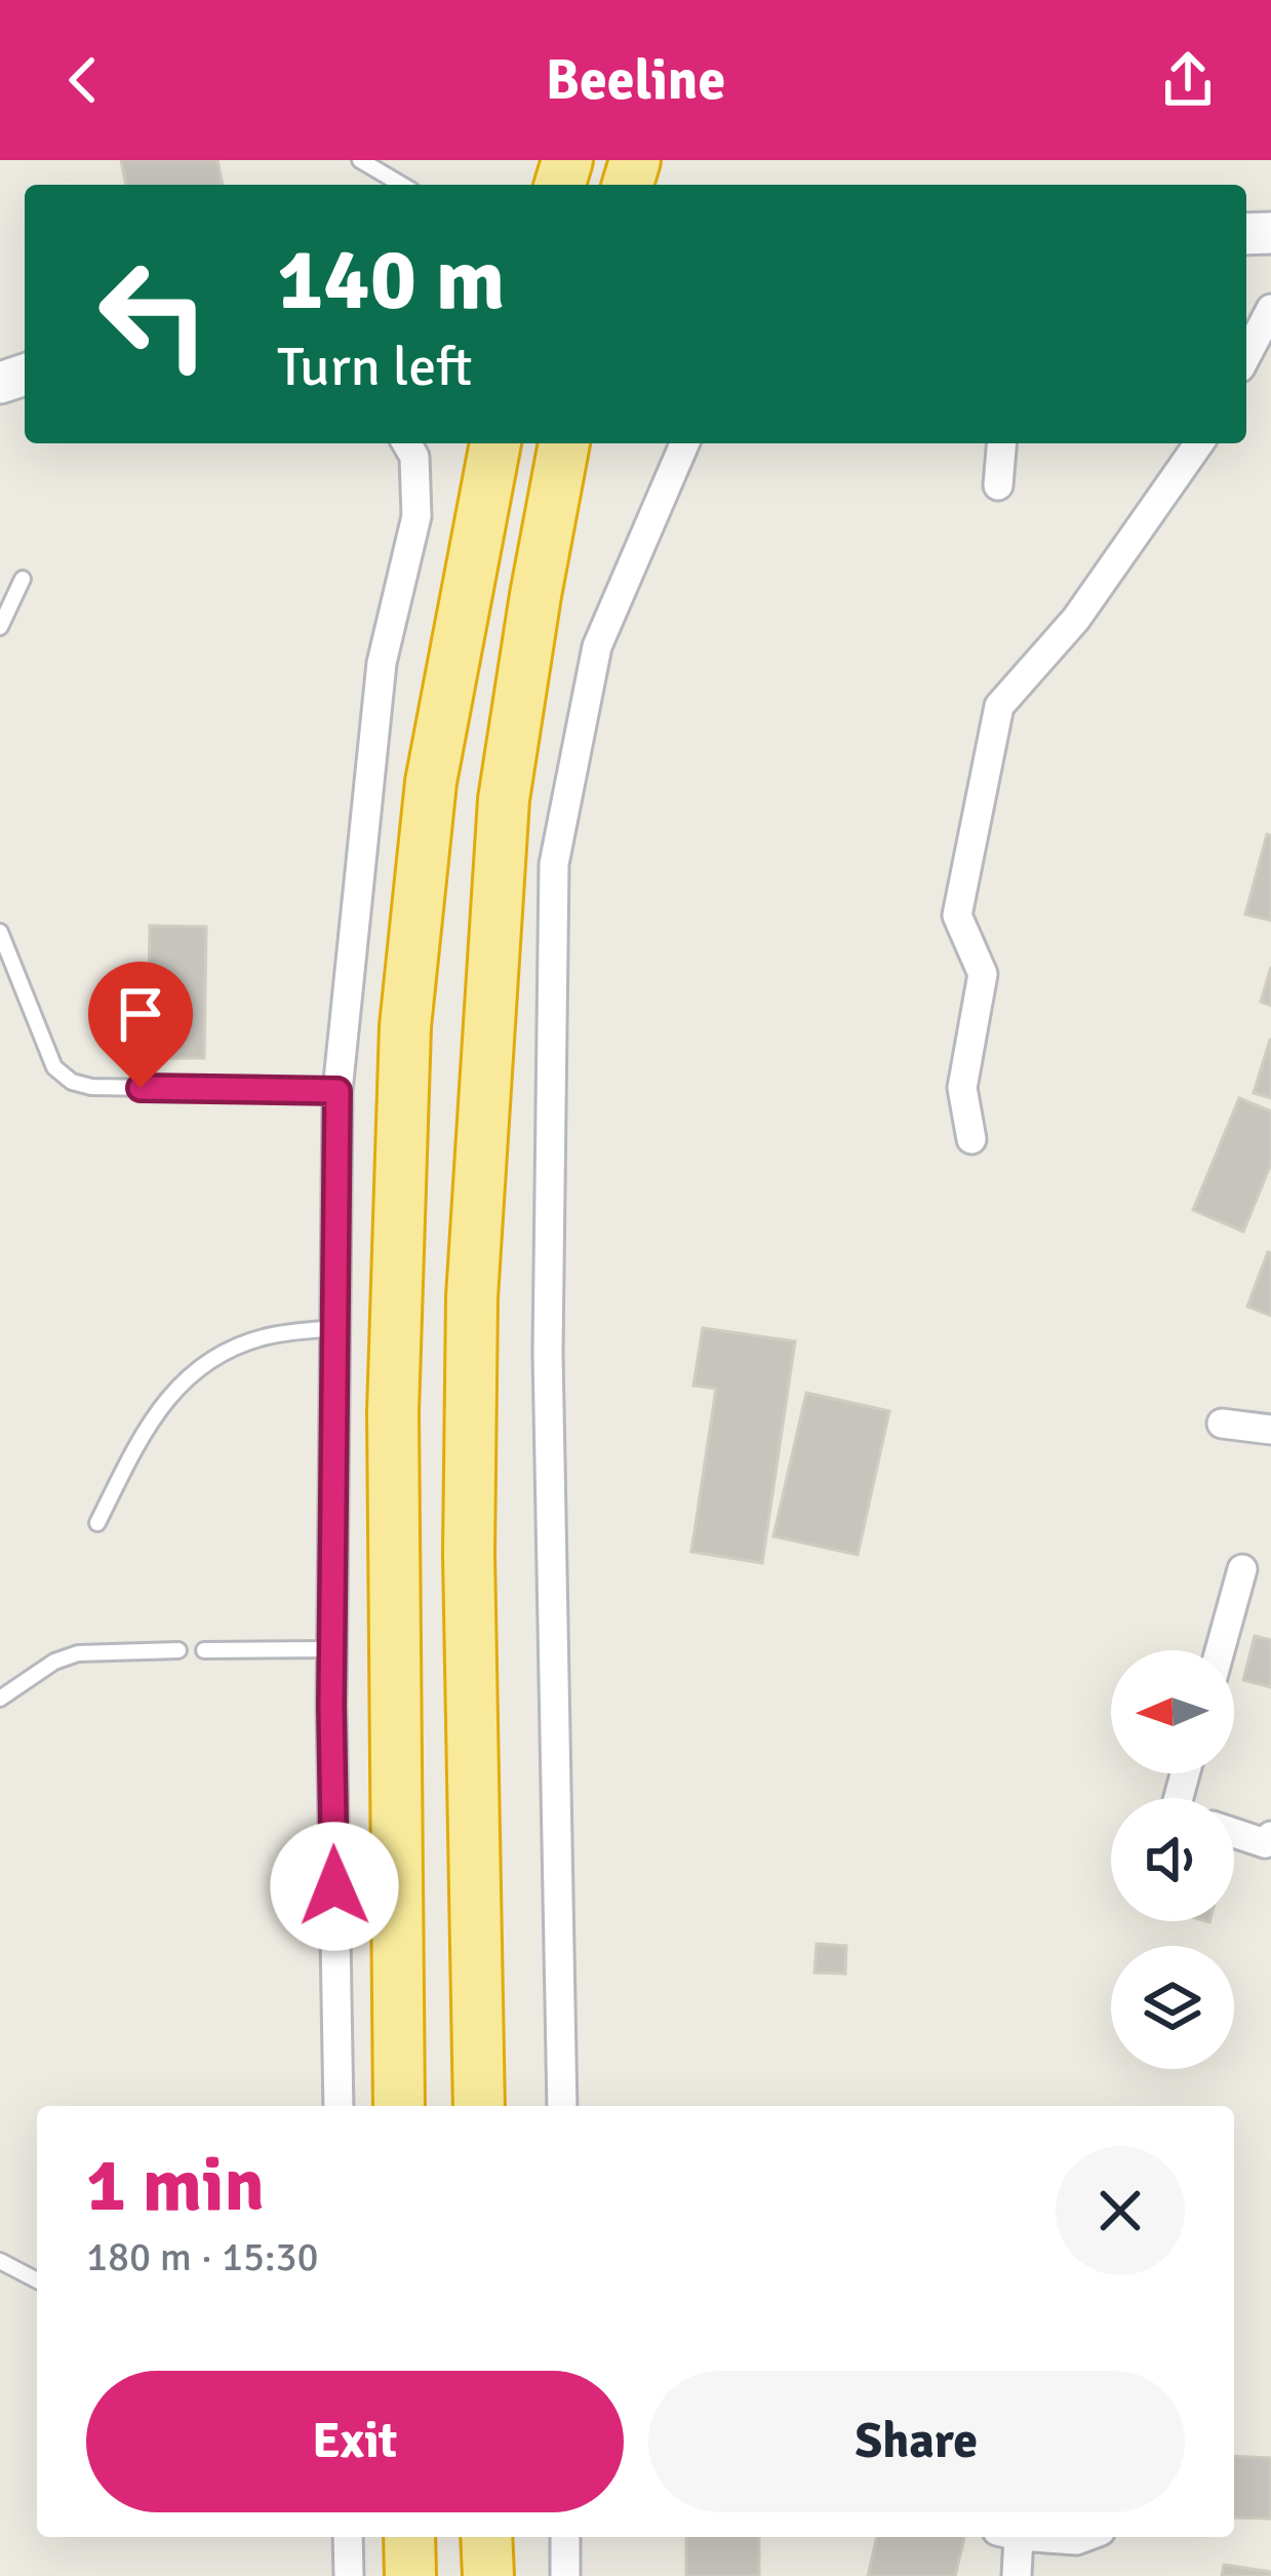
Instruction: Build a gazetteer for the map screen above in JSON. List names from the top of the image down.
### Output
{
  "north": "left",
  "page": {
    "header": "Beeline",
    "turn": ["140 m", "Turn left"],
    "heading": ["1 min", "180 m · 15:30"],
    "buttons": ["Exit", "Share"]
  }
}
